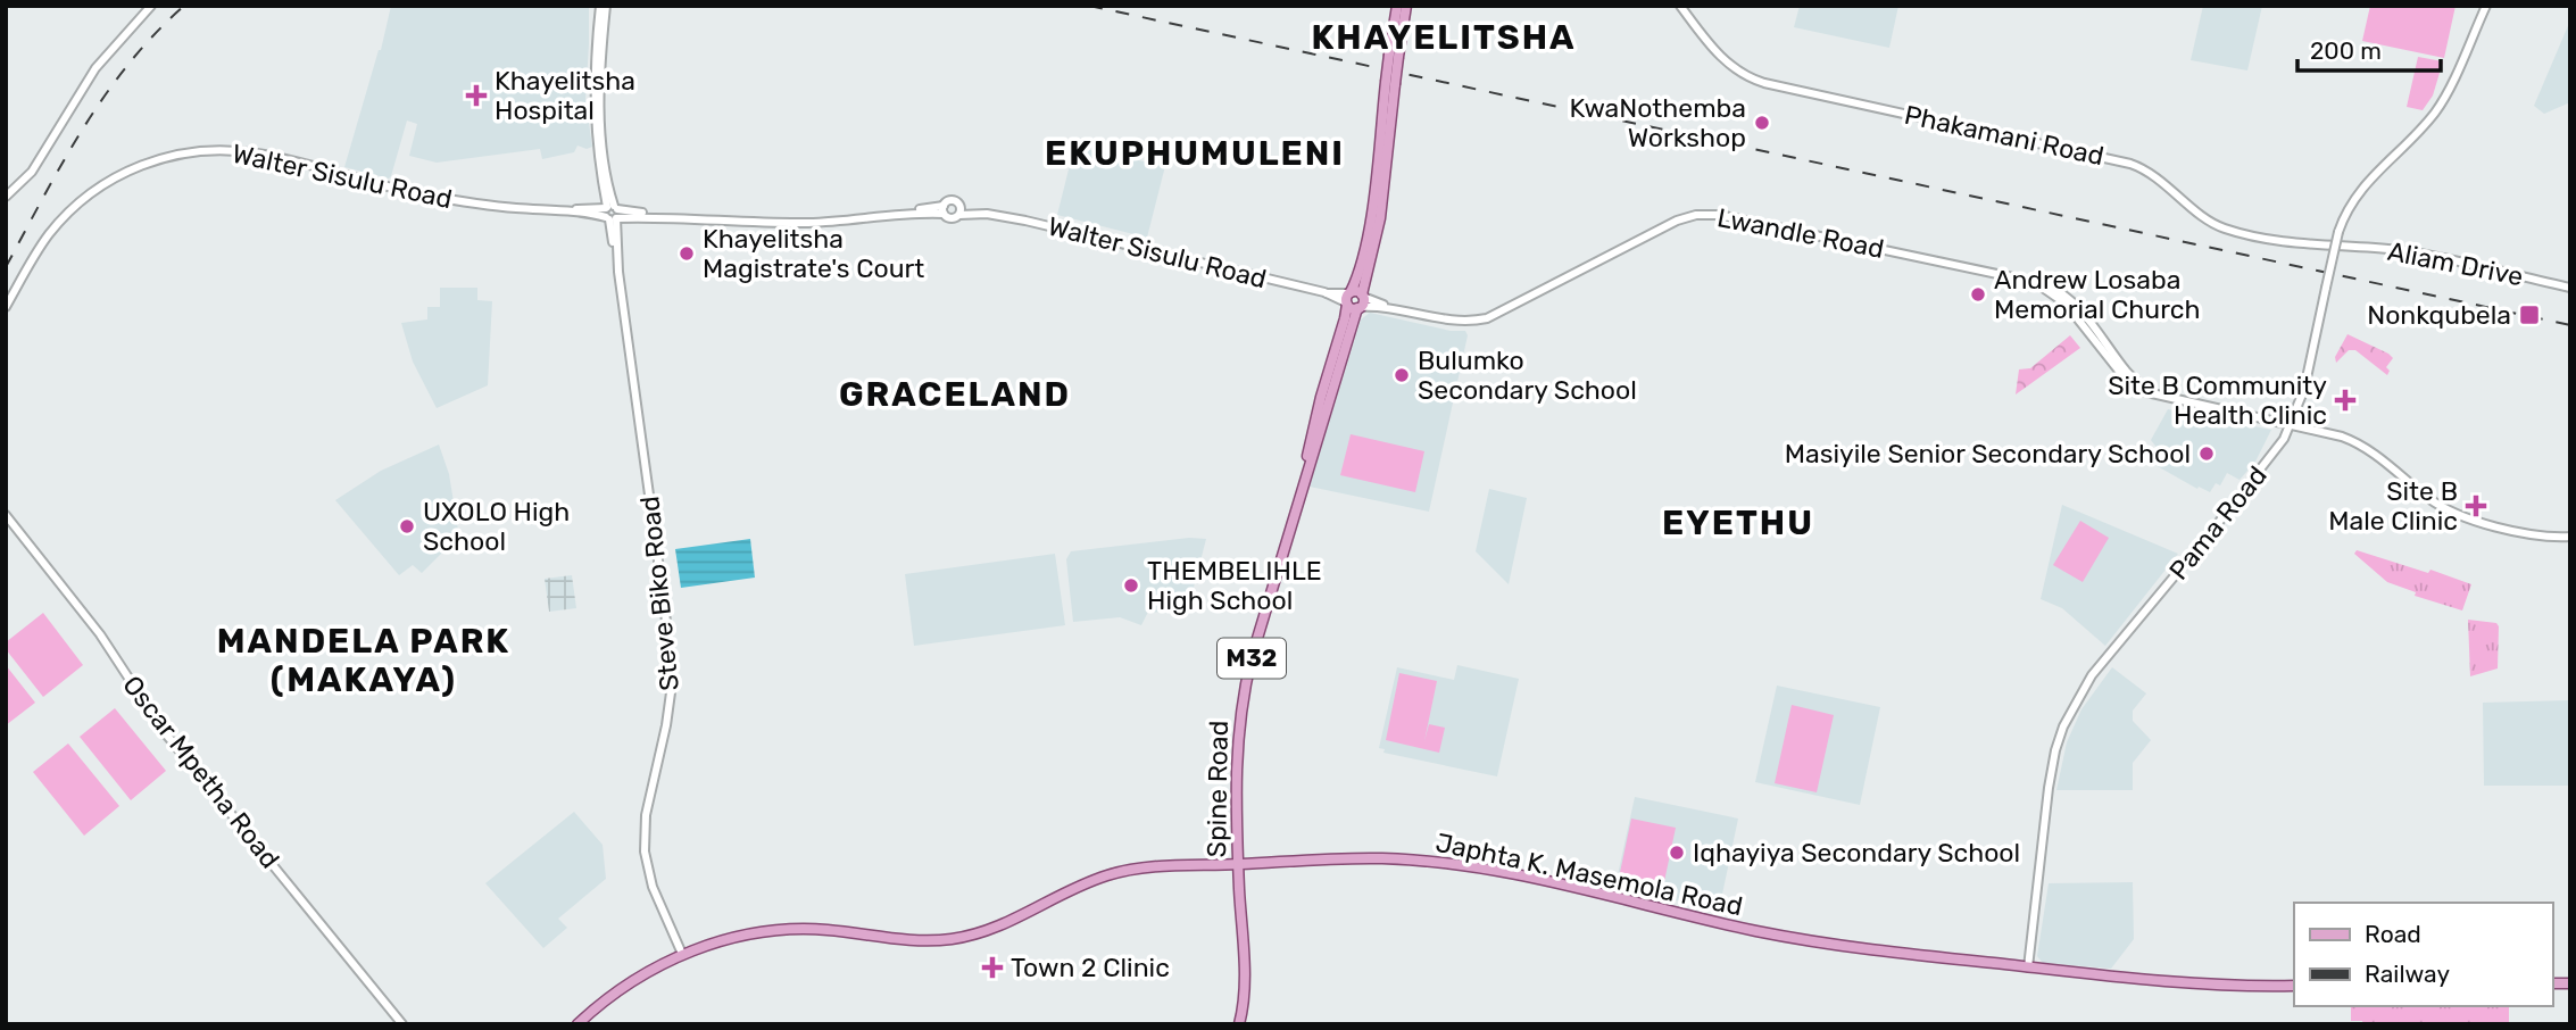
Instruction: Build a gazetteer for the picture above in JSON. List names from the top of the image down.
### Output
{
  "streets": {
    "main road": ["M32", "Spine Road", "Japhta K. Masemola Road"],
    "street": [
      "Phakamani Road",
      "Walter Sisulu Road",
      "Lwandle Road",
      "Aliam Drive",
      "Pama Road",
      "Steve Biko Road",
      "Oscar Mpetha Road"
    ]
  },
  "crossings": [
    ["Phakamani Road", "Aliam Drive"],
    ["Walter Sisulu Road", "Steve Biko Road"],
    ["Walter Sisulu Road", "Spine Road"],
    ["Lwandle Road", "Pama Road"],
    ["Lwandle Road", "Spine Road"],
    ["Pama Road", "Japhta K. Masemola Road"],
    ["Steve Biko Road", "Japhta K. Masemola Road"],
    ["Spine Road", "Japhta K. Masemola Road"]
  ],
  "districts": [
    "KHAYELITSHA",
    "EKUPHUMULENI",
    "GRACELAND",
    "EYETHU",
    "MANDELA PARK (MAKAYA)"
  ],
  "places": {
    "health": [
      "Khayelitsha Hospital",
      "Site B Community Health Clinic",
      "Site B Male Clinic",
      "Town 2 Clinic"
    ],
    "other": [
      "KwaNothemba Workshop",
      "Khayelitsha Magistrate's Court",
      "Andrew Losaba Memorial Church",
      "Bulumko Secondary School",
      "Masiyile Senior Secondary School",
      "UXOLO High School",
      "THEMBELIHLE High School",
      "Iqhayiya Secondary School"
    ],
    "transit": ["Nonkqubela"]
  },
  "legend": ["Road", "Railway"],
  "scale_bar": "200 m"
}
